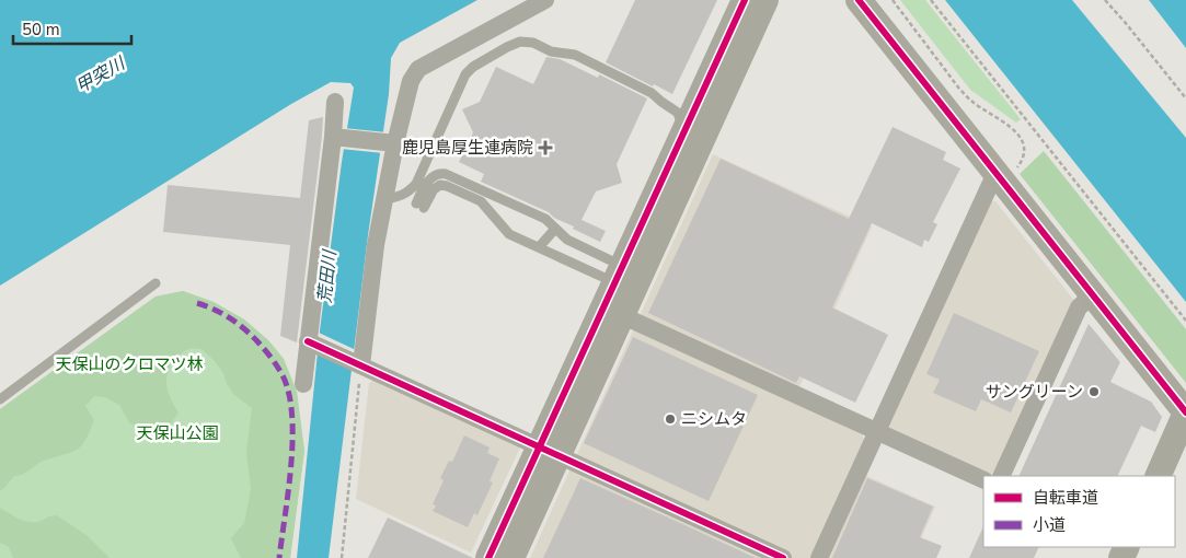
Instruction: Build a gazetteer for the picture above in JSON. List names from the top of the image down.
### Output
{
  "water": ["甲突川", "荒田川"],
  "parks": ["天保山のクロマツ林", "天保山公園"],
  "places": {
    "health": ["鹿児島厚生連病院"],
    "other": ["サングリーン", "ニシムタ"]
  },
  "legend": ["自転車道", "小道"],
  "scale_bar": "50 m"
}
